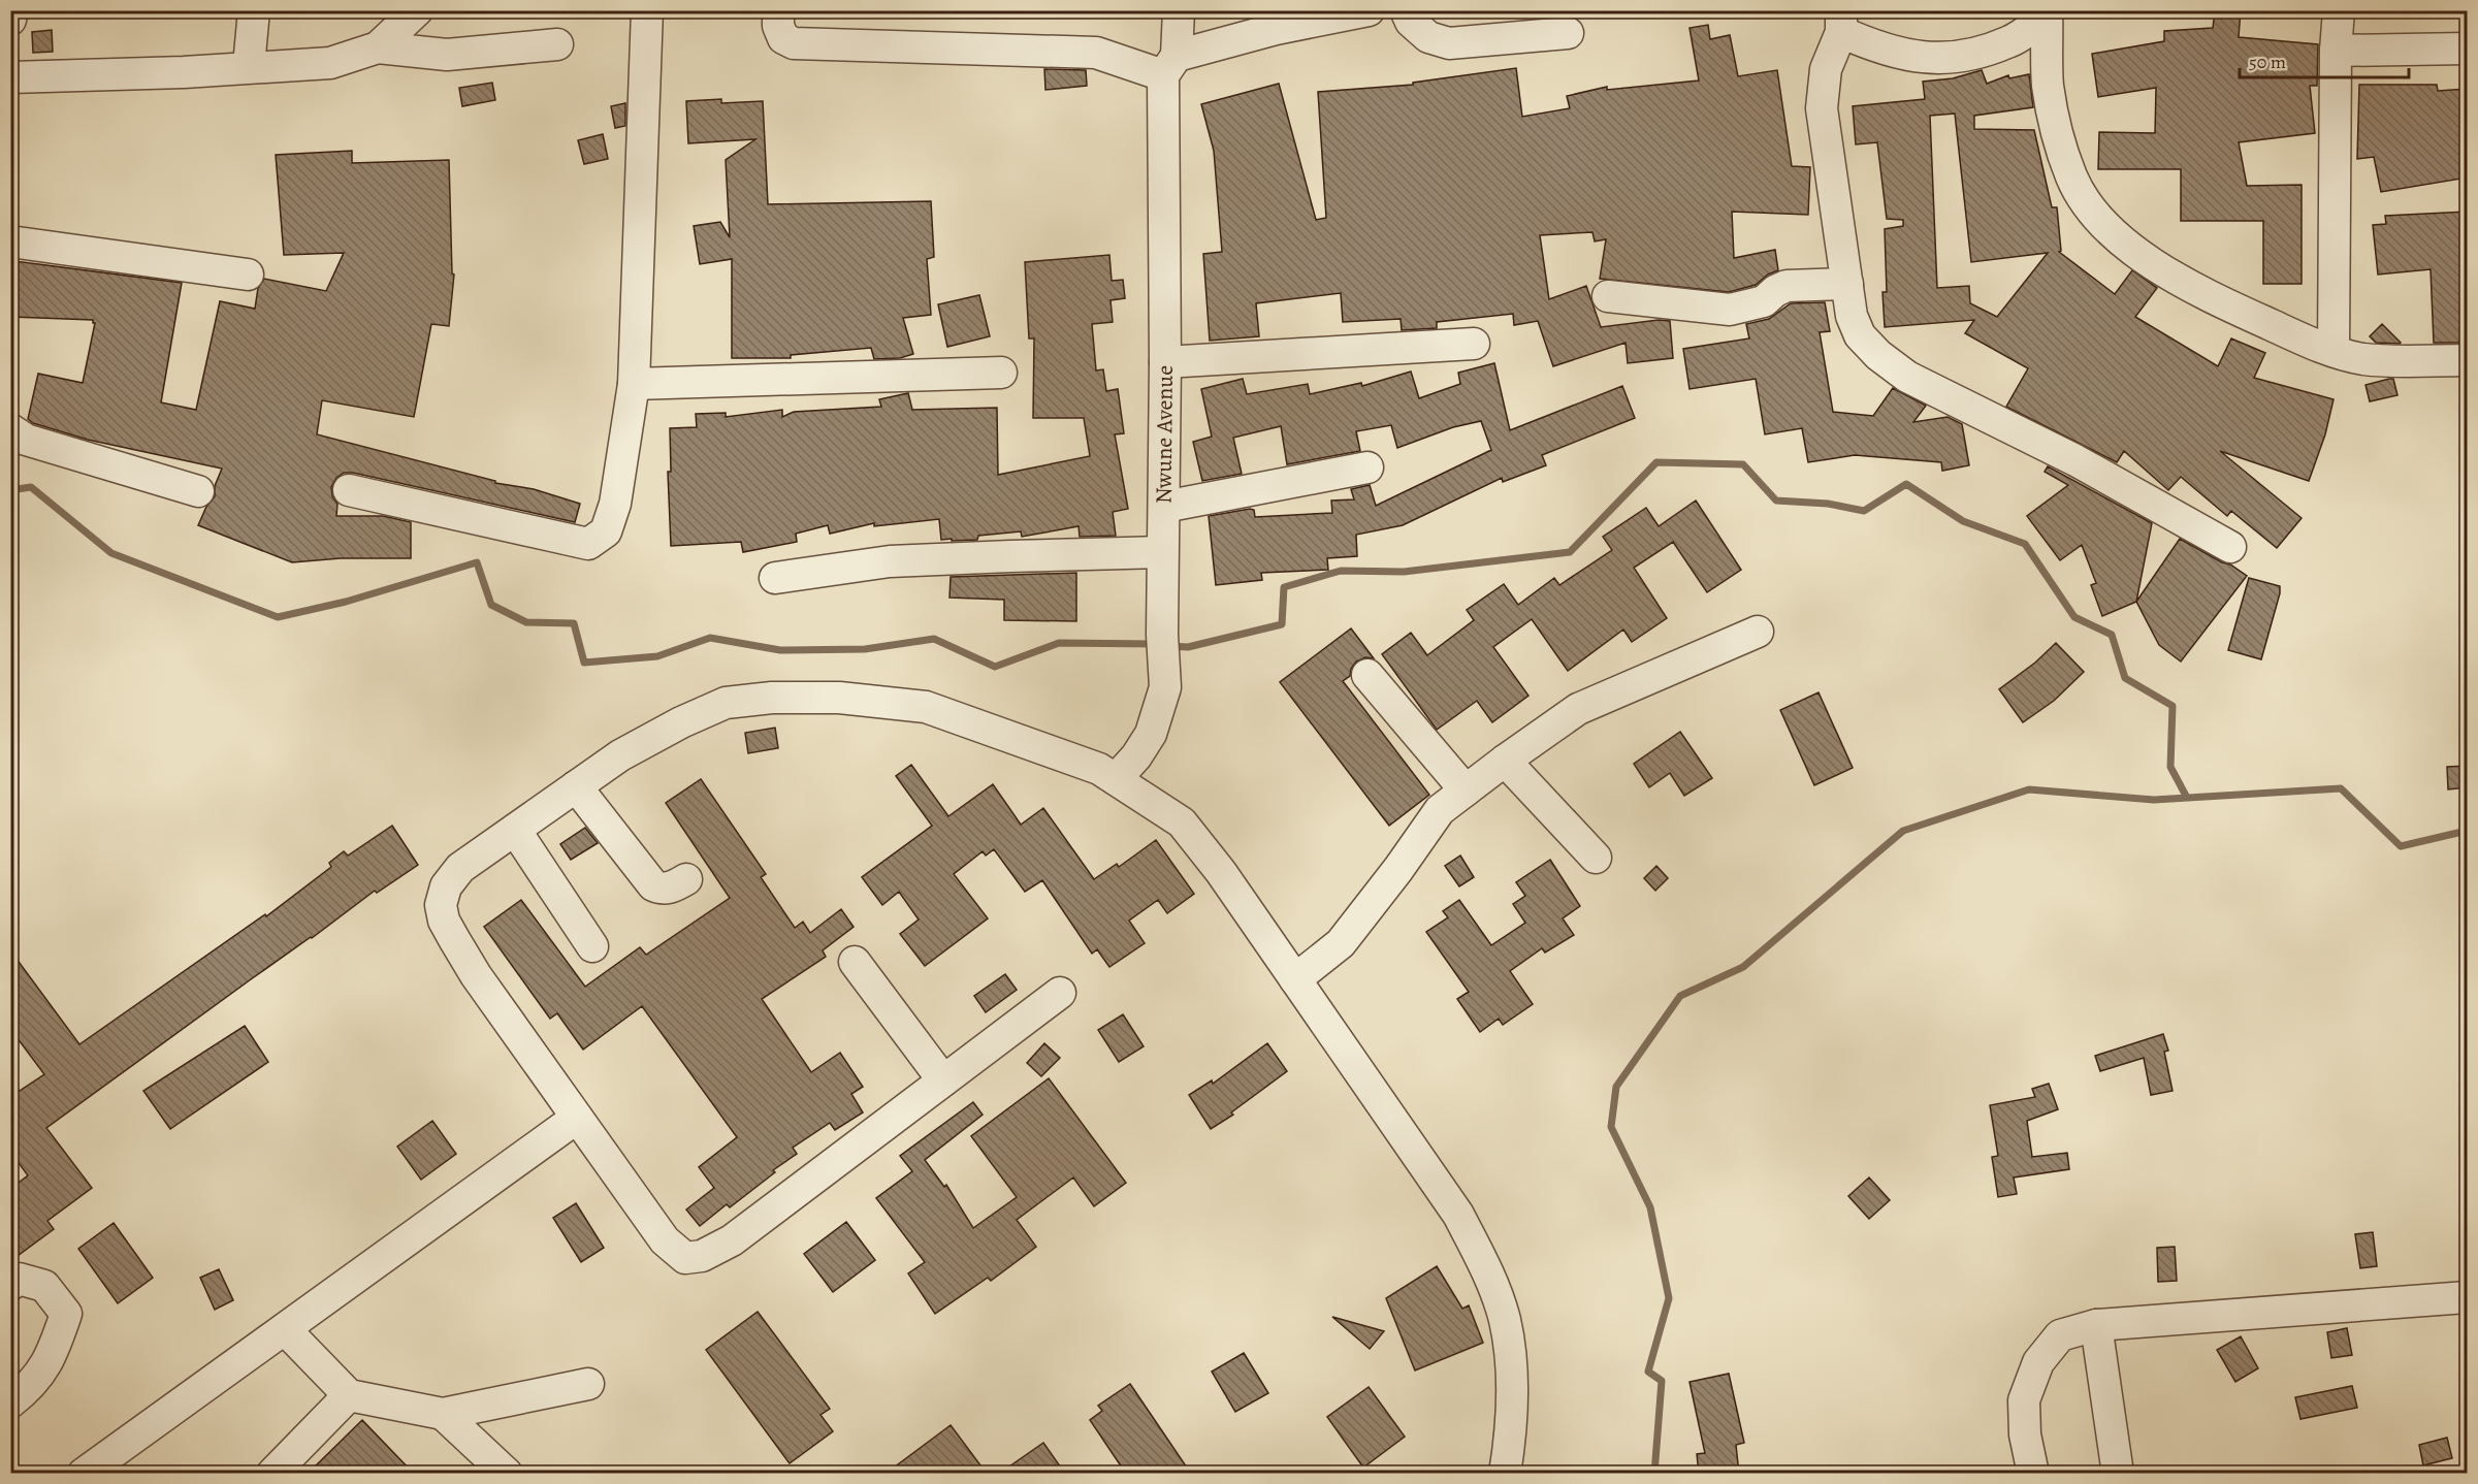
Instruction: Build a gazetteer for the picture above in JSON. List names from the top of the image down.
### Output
{
  "streets": {
    "street": ["Nwune Avenue"]
  },
  "scale_bar": "50 m"
}
